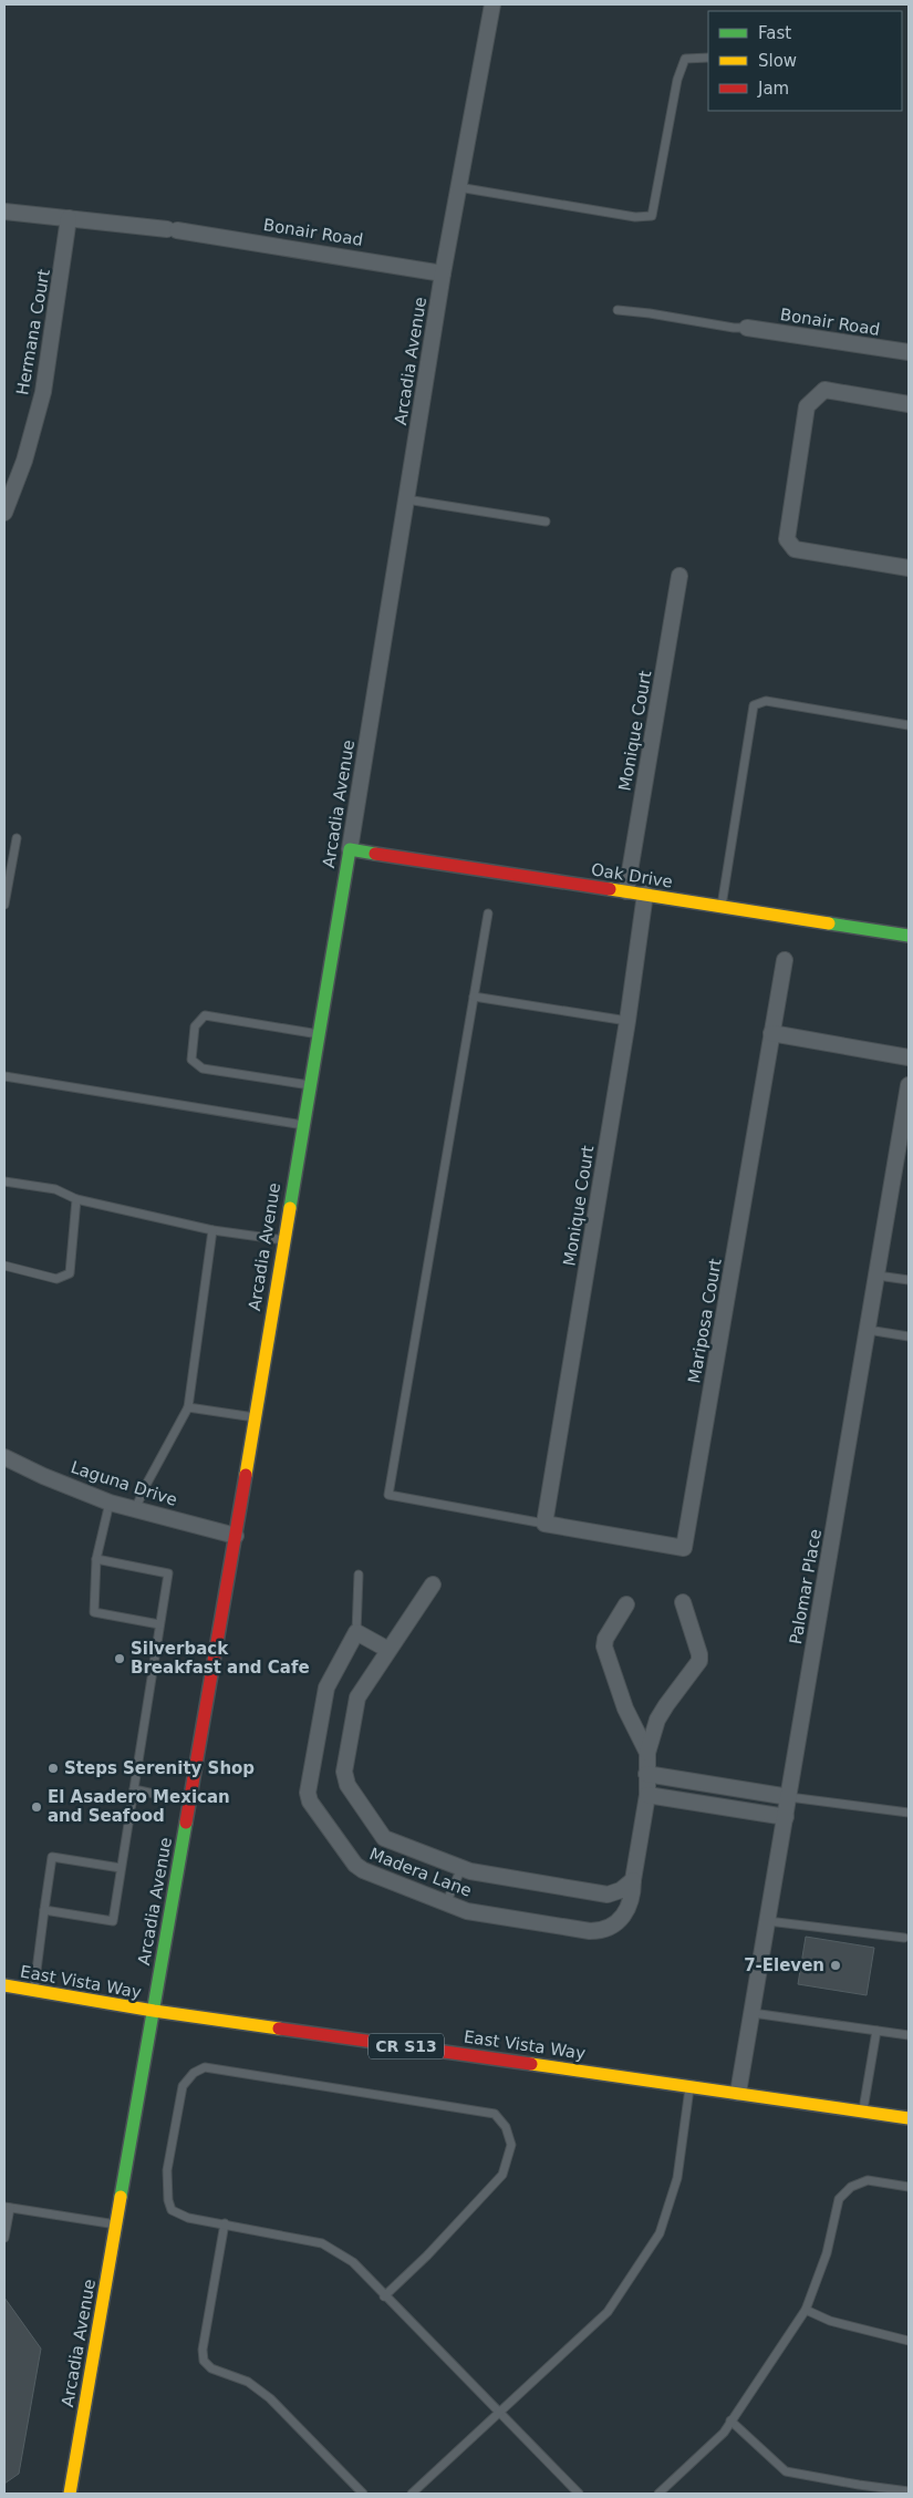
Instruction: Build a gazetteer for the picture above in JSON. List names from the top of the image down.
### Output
{
  "streets": {
    "street": [
      "Bonair Road",
      "Hermana Court",
      "Arcadia Avenue",
      "Monique Court",
      "Oak Drive",
      "Mariposa Court",
      "Laguna Drive",
      "Palomar Place",
      "Madera Lane",
      "East Vista Way",
      "CR S13"
    ]
  },
  "crossings": [
    ["Bonair Road", "Hermana Court"],
    ["Bonair Road", "Arcadia Avenue"],
    ["Arcadia Avenue", "Oak Drive"],
    ["Arcadia Avenue", "Laguna Drive"],
    ["Arcadia Avenue", "East Vista Way"],
    ["Monique Court", "Oak Drive"],
    ["Monique Court", "Mariposa Court"],
    ["Palomar Place", "East Vista Way"]
  ],
  "places": [
    "Silverback Breakfast and Cafe",
    "Steps Serenity Shop",
    "El Asadero Mexican and Seafood",
    "7-Eleven"
  ],
  "legend": ["Fast", "Slow", "Jam"]
}
